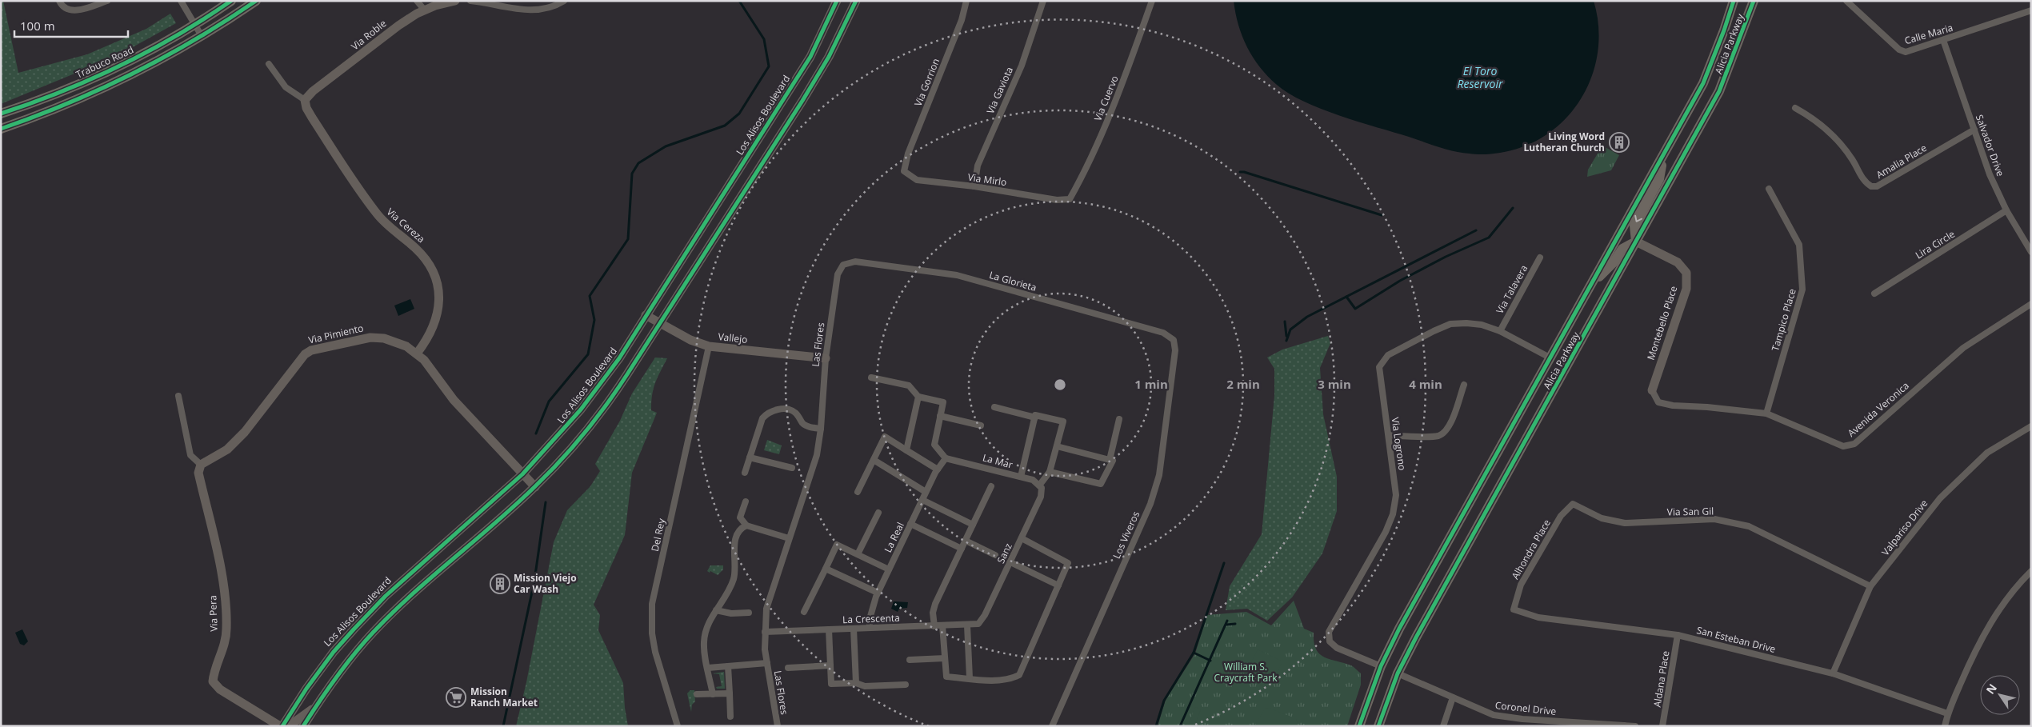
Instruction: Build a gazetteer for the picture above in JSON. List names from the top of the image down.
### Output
{
  "streets": {
    "main road": [
      "Via Roble",
      "Alicia Parkway",
      "Trabuco Road",
      "Los Alisos Boulevard",
      "Via Cereza",
      "Montebello Place",
      "Via Pimiento",
      "Vallejo",
      "Via Pera"
    ],
    "street": [
      "Calle Maria",
      "Via Gorrion",
      "Via Gaviota",
      "Via Cuervo",
      "Salvador Drive",
      "Amalia Place",
      "Via Mirlo",
      "Lira Circle",
      "La Glorieta",
      "Via Talavera",
      "Tampico Place",
      "Las Flores",
      "Avenida Veronica",
      "Via Logrono",
      "La Mar",
      "Via San Gil",
      "Valpariso Drive",
      "Del Rey",
      "Los Viveros",
      "La Real",
      "Alhondra Place",
      "Sanz",
      "La Crescenta",
      "San Esteban Drive",
      "Aldana Place",
      "Coronel Drive"
    ]
  },
  "crossings": [
    ["Calle Maria", "Salvador Drive"],
    ["Via Roble", "Via Cereza"],
    ["Alicia Parkway", "Montebello Place"],
    ["Alicia Parkway", "Via Logrono"],
    ["Alicia Parkway", "Coronel Drive"],
    ["Via Gorrion", "Via Mirlo"],
    ["Via Gaviota", "Via Mirlo"],
    ["Via Cuervo", "Via Mirlo"],
    ["Los Alisos Boulevard", "Via Pimiento"],
    ["Los Alisos Boulevard", "Vallejo"],
    ["Los Alisos Boulevard", "Via Pera"],
    ["Salvador Drive", "Amalia Place"],
    ["Salvador Drive", "Lira Circle"],
    ["Via Cereza", "Via Pimiento"],
    ["La Glorieta", "Las Flores"],
    ["La Glorieta", "Los Viveros"],
    ["Via Talavera", "Via Logrono"],
    ["Tampico Place", "Avenida Veronica"],
    ["Montebello Place", "Avenida Veronica"],
    ["Via Pimiento", "Via Pera"],
    ["Vallejo", "Las Flores"],
    ["Vallejo", "Del Rey"],
    ["Las Flores", "La Crescenta"],
    ["La Mar", "La Real"],
    ["La Mar", "Sanz"],
    ["Via San Gil", "Valpariso Drive"],
    ["Via San Gil", "Alhondra Place"],
    ["Valpariso Drive", "San Esteban Drive"],
    ["La Real", "La Crescenta"],
    ["Alhondra Place", "San Esteban Drive"],
    ["Sanz", "La Crescenta"],
    ["San Esteban Drive", "Aldana Place"]
  ],
  "water": ["El Toro Reservoir"],
  "parks": ["William S. Craycraft Park"],
  "places": {
    "building": ["Living Word Lutheran Church", "Mission Viejo Car Wash"],
    "supermarket": ["Mission Ranch Market"]
  },
  "scale_bar": "100 m",
  "north": "top left",
  "rings": [
    "1 min",
    "2 min",
    "3 min",
    "4 min"
  ]
}
